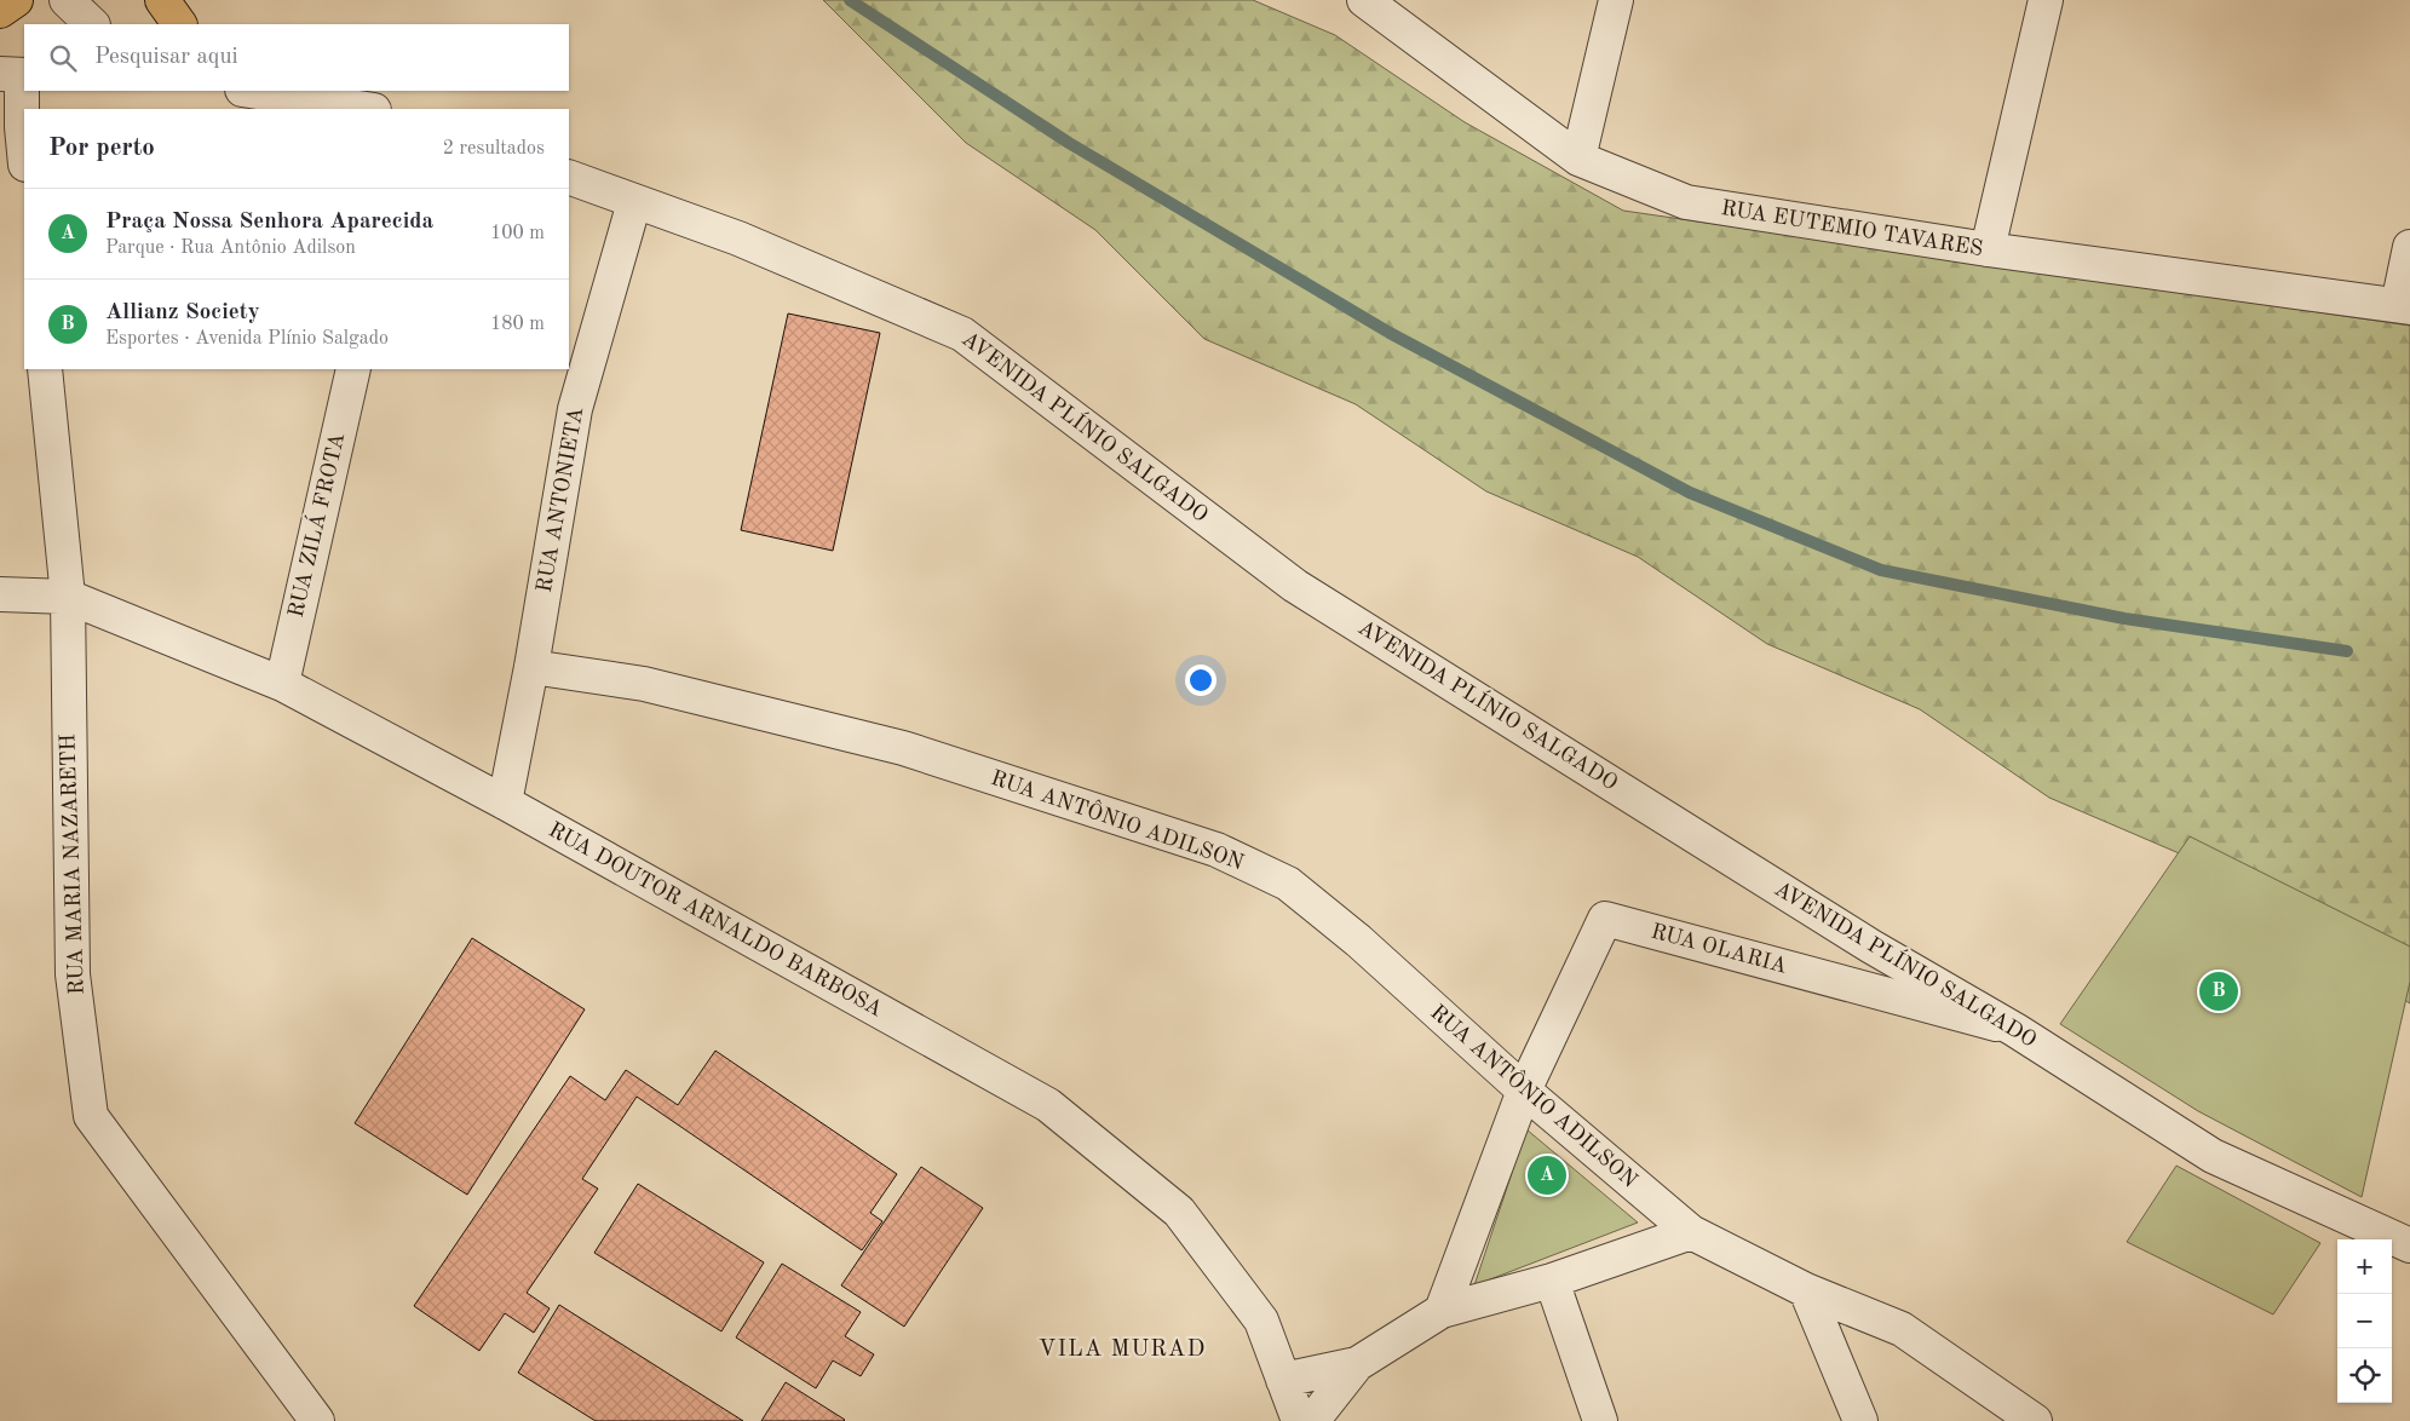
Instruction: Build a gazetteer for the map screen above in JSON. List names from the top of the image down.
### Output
{
  "streets": {
    "street": [
      "RUA EUTEMIO TAVARES",
      "AVENIDA PLÍNIO SALGADO",
      "RUA ANTONIETA",
      "RUA ZILÁ FROTA",
      "RUA ANTÔNIO ADILSON",
      "RUA MARIA NAZARETH",
      "RUA DOUTOR ARNALDO BARBOSA",
      "RUA OLARIA"
    ]
  },
  "crossings": [
    ["AVENIDA PLÍNIO SALGADO", "RUA ANTONIETA"],
    ["AVENIDA PLÍNIO SALGADO", "RUA OLARIA"],
    ["RUA ANTONIETA", "RUA ANTÔNIO ADILSON"],
    ["RUA ANTONIETA", "RUA DOUTOR ARNALDO BARBOSA"],
    ["RUA ZILÁ FROTA", "RUA DOUTOR ARNALDO BARBOSA"],
    ["RUA ANTÔNIO ADILSON", "RUA OLARIA"],
    ["RUA MARIA NAZARETH", "RUA DOUTOR ARNALDO BARBOSA"]
  ],
  "districts": ["VILA MURAD"],
  "page": {
    "search": "Pesquisar aqui",
    "heading": ["Por perto", "2 resultados"],
    "list": [
      {
        "mark": "A",
        "name": "Praça Nossa Senhora Aparecida",
        "note": "Parque · Rua Antônio Adilson",
        "value": "100 m"
      },
      {
        "mark": "B",
        "name": "Allianz Society",
        "note": "Esportes · Avenida Plínio Salgado",
        "value": "180 m"
      }
    ],
    "pins": ["B", "A"],
    "map_buttons": ["+", "−"]
  }
}
